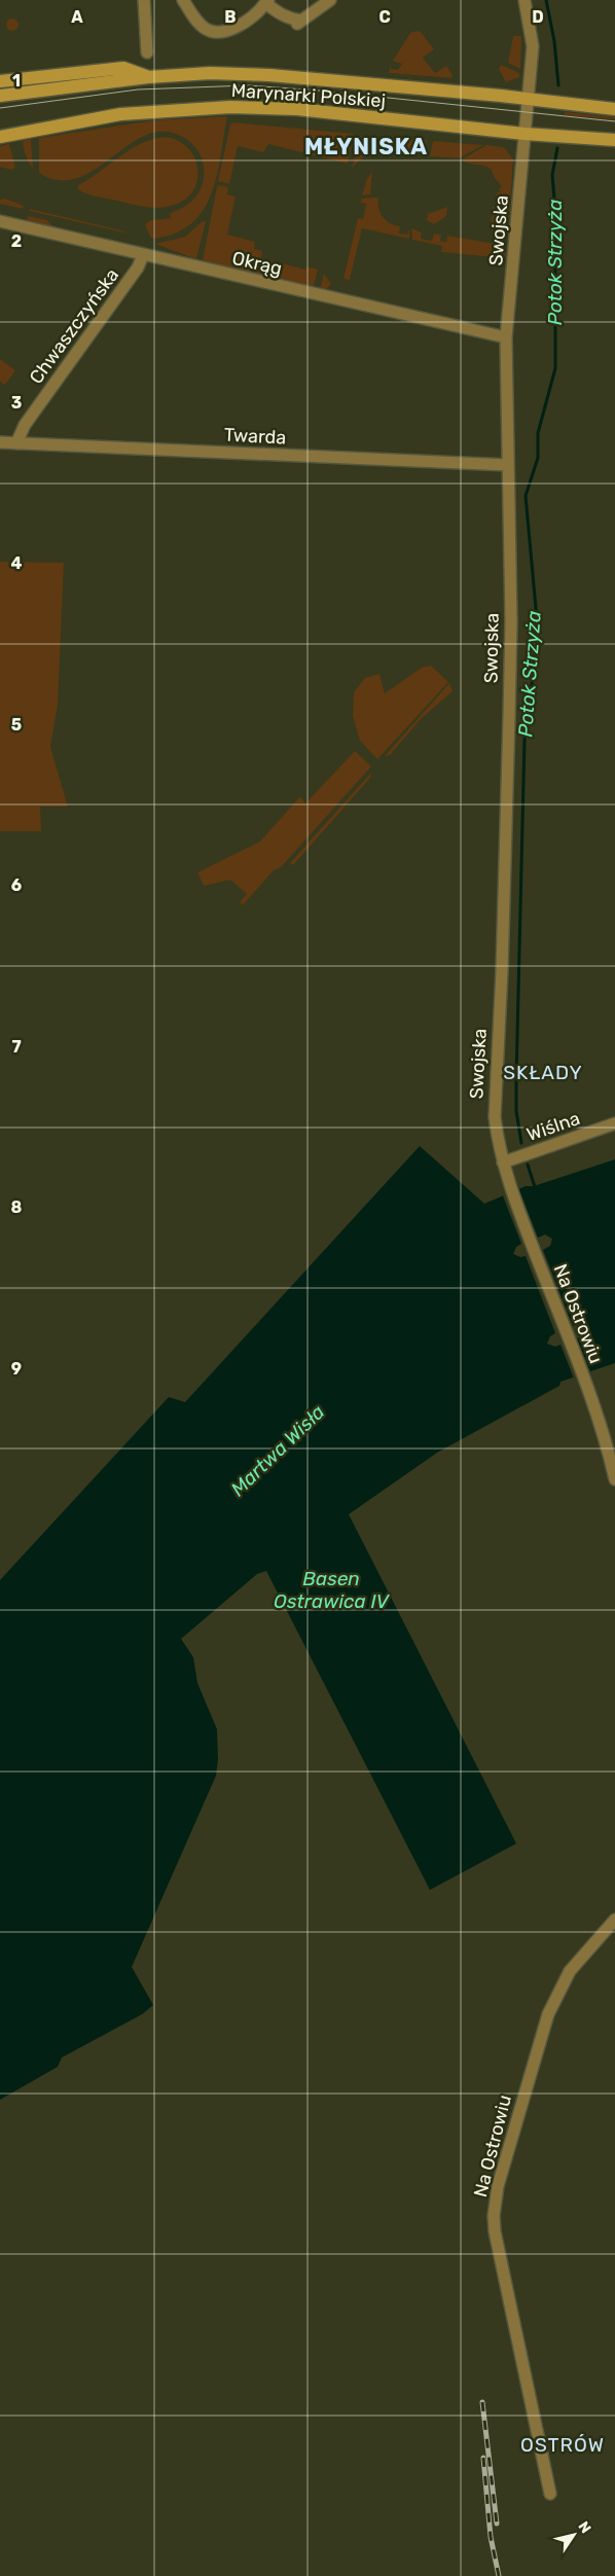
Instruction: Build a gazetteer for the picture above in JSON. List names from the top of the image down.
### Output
{
  "streets": {
    "main road": ["Marynarki Polskiej"],
    "street": [
      "Swojska",
      "Okrąg",
      "Chwaszczyńska",
      "Twarda",
      "Wiślna",
      "Na Ostrowiu"
    ]
  },
  "crossings": [
    ["Marynarki Polskiej", "Swojska"],
    ["Swojska", "Okrąg"],
    ["Swojska", "Twarda"],
    ["Swojska", "Wiślna"],
    ["Swojska", "Na Ostrowiu"],
    ["Okrąg", "Chwaszczyńska"],
    ["Chwaszczyńska", "Twarda"],
    ["Wiślna", "Na Ostrowiu"]
  ],
  "districts": ["MŁYNISKA", "SKŁADY", "OSTRÓW"],
  "water": ["Potok Strzyża", "Martwa Wisła", "Basen Ostrawica IV"],
  "north": "top right",
  "grid": {
    "columns": [
      "A",
      "B",
      "C",
      "D"
    ],
    "rows": [
      "1",
      "2",
      "3",
      "4",
      "5",
      "6",
      "7",
      "8",
      "9"
    ]
  }
}
